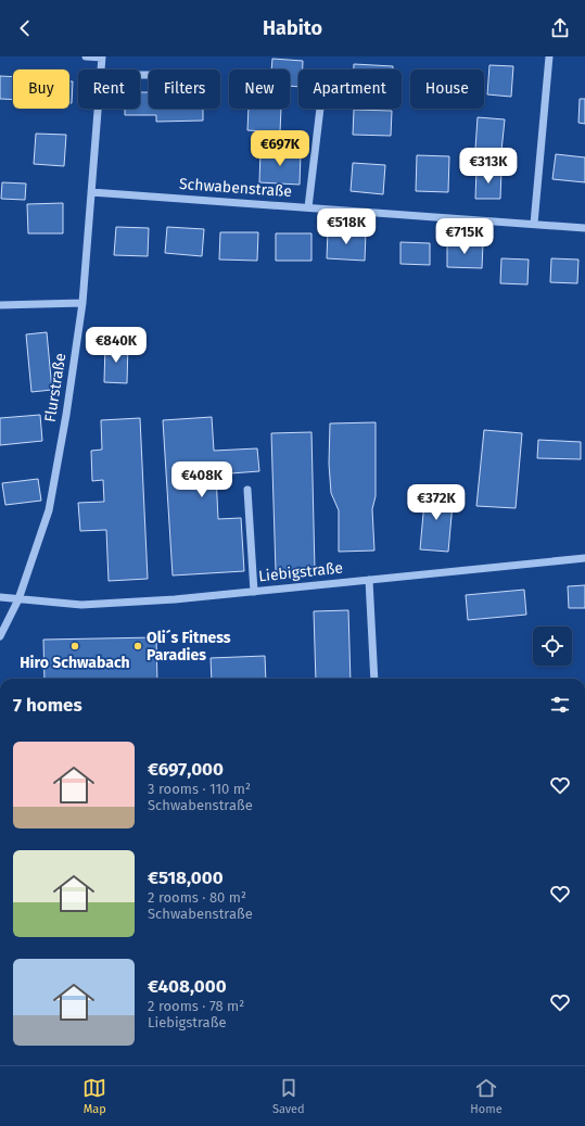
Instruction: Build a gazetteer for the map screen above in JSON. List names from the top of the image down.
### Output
{
  "streets": {
    "street": ["Schwabenstraße", "Flurstraße", "Liebigstraße"]
  },
  "crossings": [
    ["Schwabenstraße", "Flurstraße"],
    ["Flurstraße", "Liebigstraße"]
  ],
  "places": ["Hiro Schwabach", "Oli´s Fitness Paradies"],
  "page": {
    "header": "Habito",
    "chip": [
      "Buy",
      "Rent",
      "Filters",
      "New",
      "Apartment",
      "House"
    ],
    "price": [
      "€697K",
      "€313K",
      "€518K",
      "€715K",
      "€840K",
      "€408K",
      "€372K"
    ],
    "heading": "7 homes",
    "list": [
      {
        "name": "€697,000",
        "note": "3 rooms · 110 m² · Schwabenstraße"
      },
      {
        "name": "€518,000",
        "note": "2 rooms · 80 m² · Schwabenstraße"
      },
      {
        "name": "€408,000",
        "note": "2 rooms · 78 m² · Liebigstraße"
      }
    ],
    "tabs": ["Map", "Saved", "Home"]
  }
}
